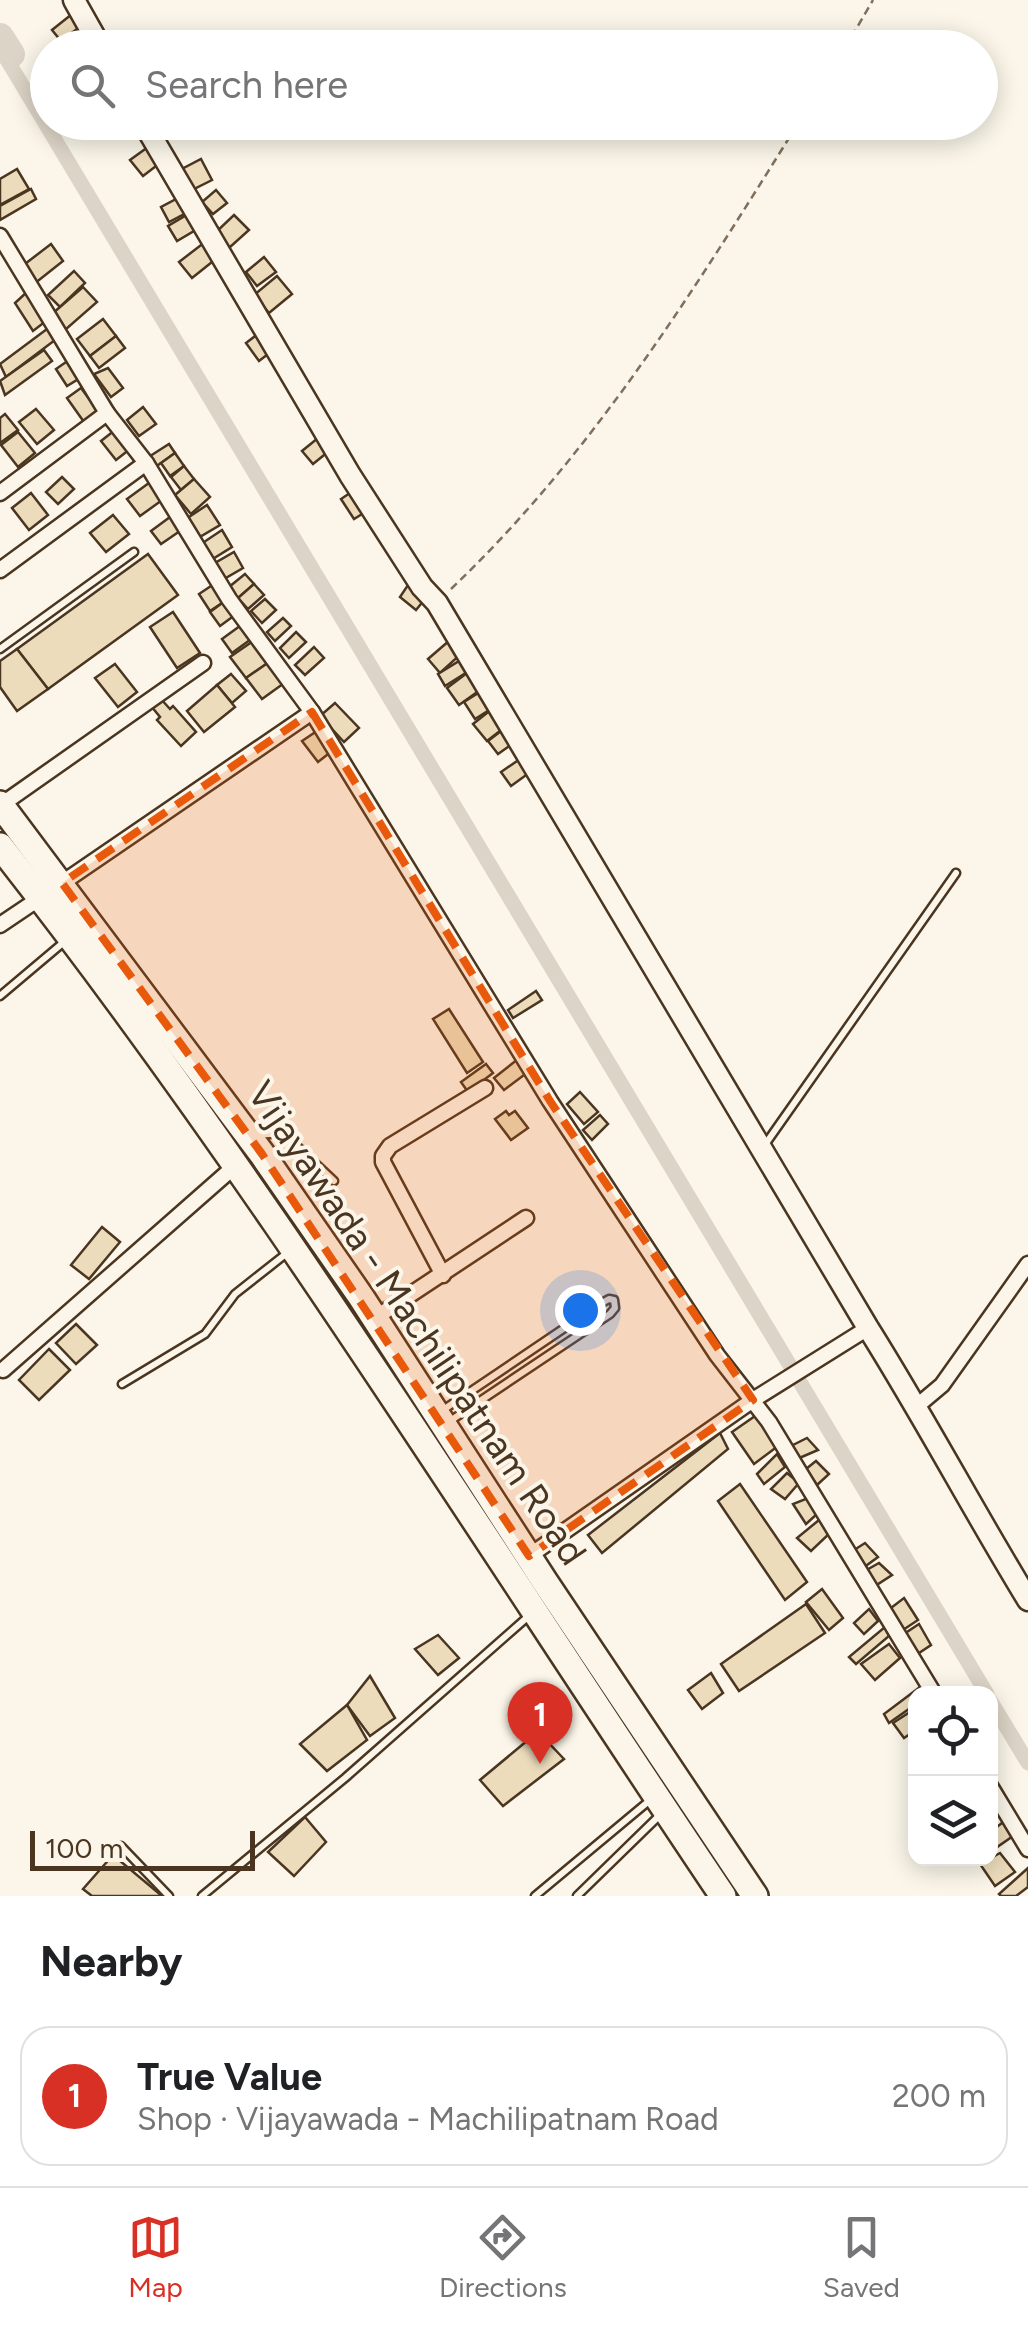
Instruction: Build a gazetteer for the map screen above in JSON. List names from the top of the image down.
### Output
{
  "streets": {
    "highway": ["Vijayawada - Machilipatnam Road"]
  },
  "scale_bar": "100 m",
  "page": {
    "search": "Search here",
    "pins": "1",
    "scale": "100 m",
    "heading": "Nearby",
    "list": [
      {
        "mark": "1",
        "name": "True Value",
        "note": "Shop · Vijayawada - Machilipatnam Road",
        "value": "200 m"
      }
    ],
    "nav": ["Map", "Directions", "Saved"]
  }
}
